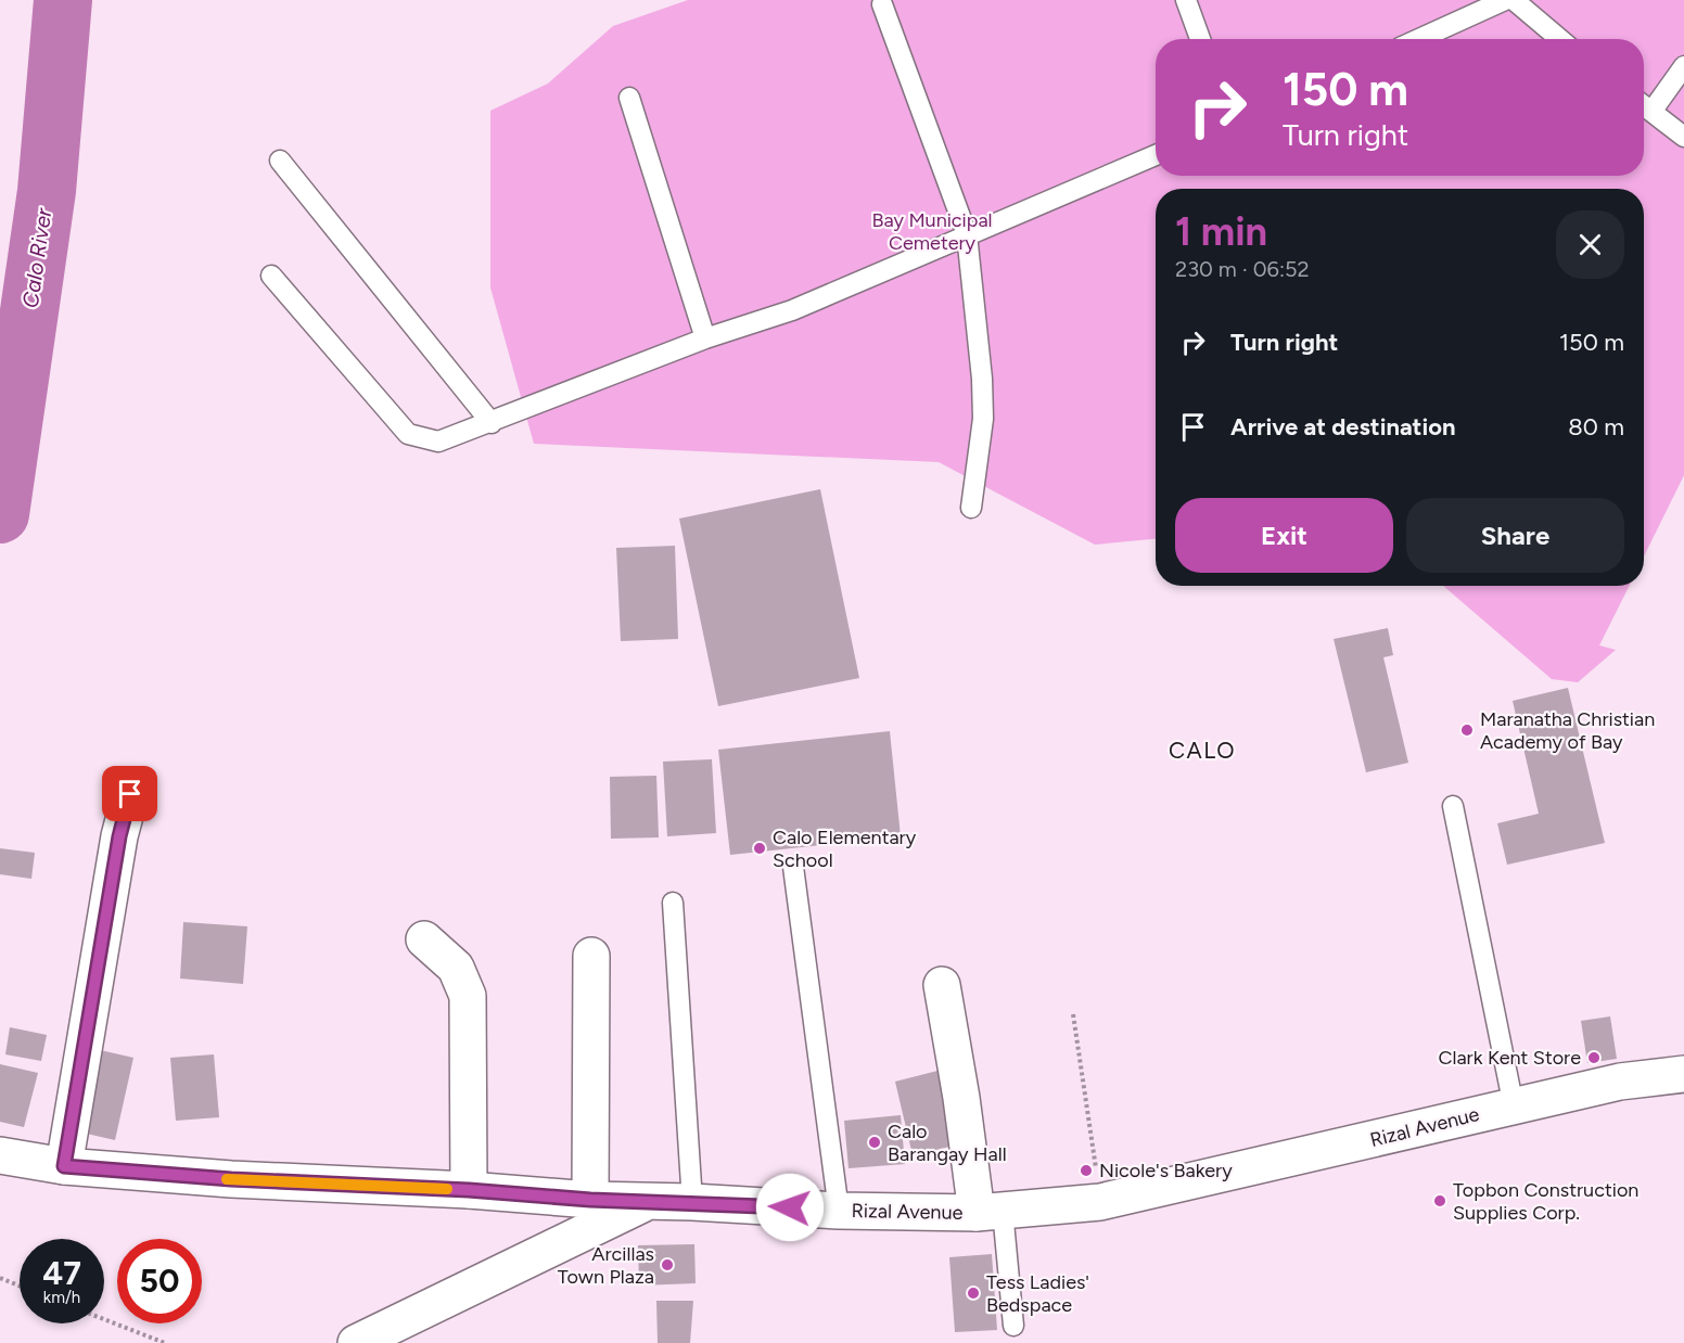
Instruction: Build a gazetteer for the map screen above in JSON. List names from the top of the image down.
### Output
{
  "streets": {
    "main road": ["Rizal Avenue"]
  },
  "districts": ["CALO"],
  "water": ["Calo River"],
  "parks": ["Bay Municipal Cemetery"],
  "places": [
    "Maranatha Christian Academy of Bay",
    "Calo Elementary School",
    "Clark Kent Store",
    "Calo Barangay Hall",
    "Nicole's Bakery",
    "Topbon Construction Supplies Corp.",
    "Arcillas Town Plaza",
    "Tess Ladies' Bedspace"
  ],
  "page": {
    "turn": ["150 m", "Turn right"],
    "heading": ["1 min", "230 m · 06:52"],
    "list": [
      {
        "name": "Turn right",
        "value": "150 m"
      },
      {
        "name": "Arrive at destination",
        "value": "80 m"
      }
    ],
    "buttons": ["Exit", "Share"],
    "speed": "47 km/h",
    "limit": "50"
  }
}
